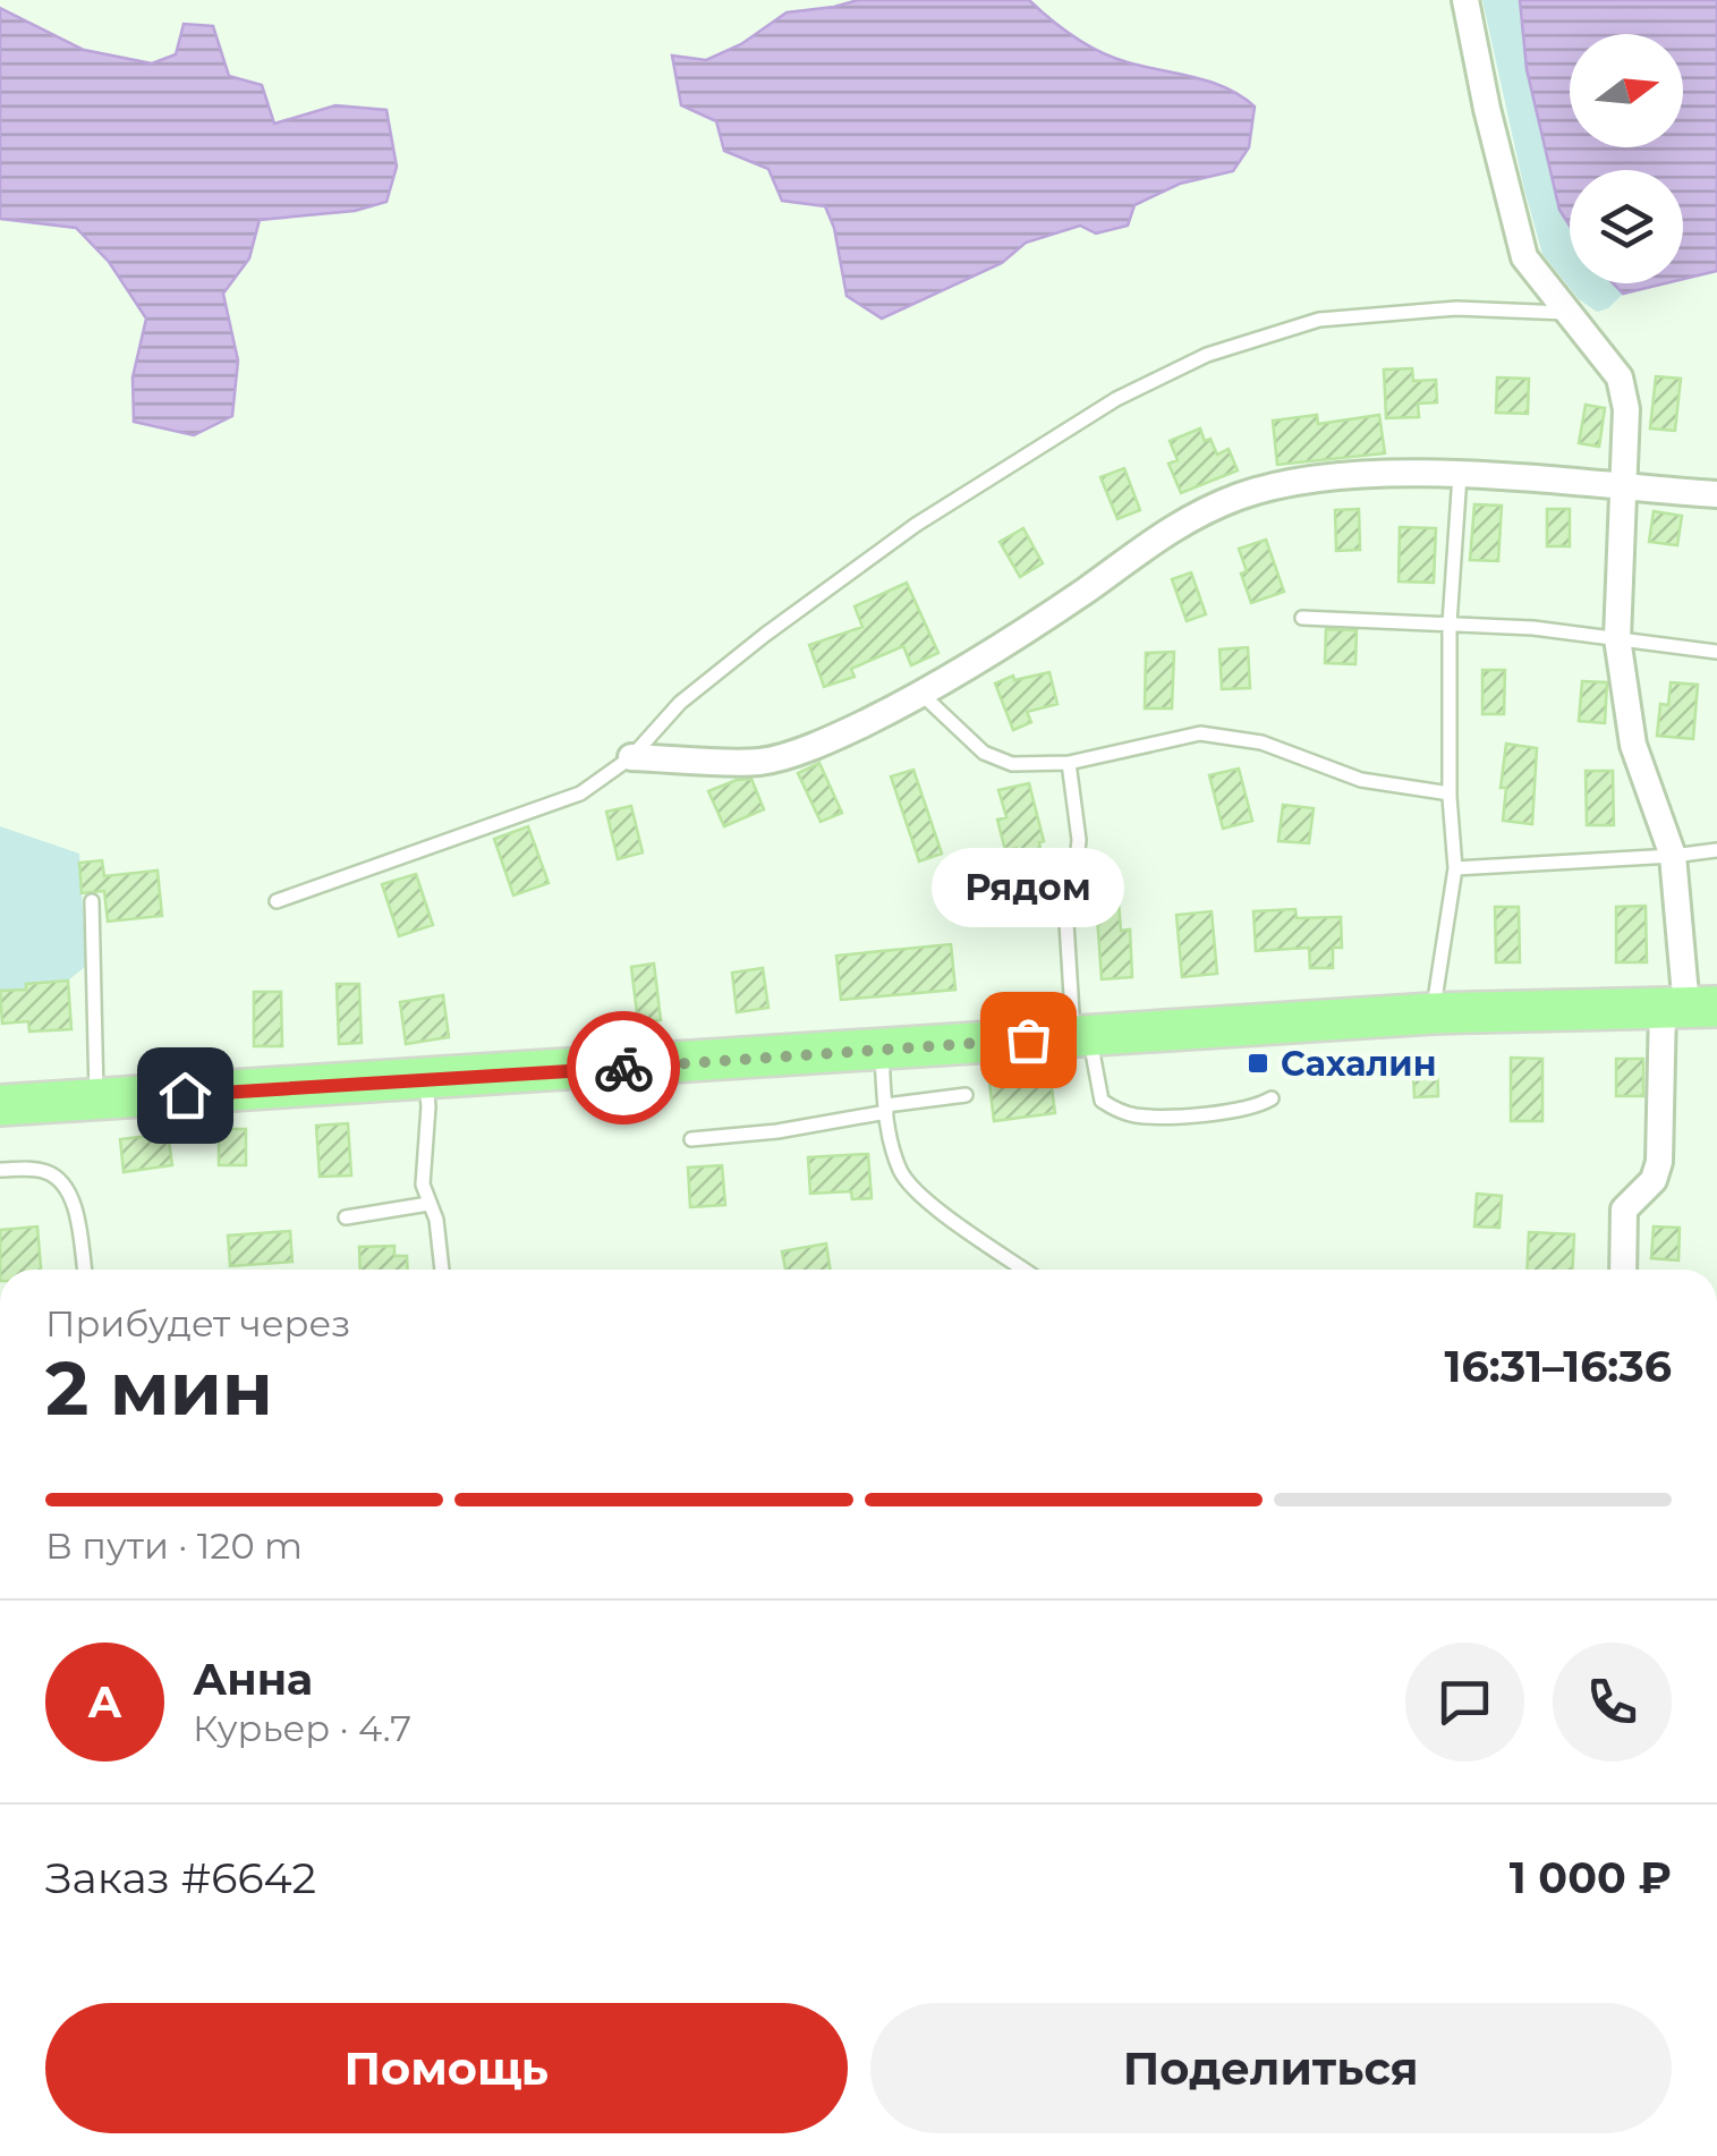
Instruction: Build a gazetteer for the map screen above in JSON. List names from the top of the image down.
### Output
{
  "places": {
    "other": ["Рядом"],
    "transit": ["Сахалин"]
  },
  "north": "right",
  "page": {
    "bubble": "Рядом",
    "heading": ["2 мин", "Прибудет через", "16:31–16:36"],
    "panel": [
      "Анна",
      "Курьер · 4.7",
      "Заказ #6642",
      "1 000 ₽"
    ],
    "bar": "В пути · 120 m",
    "round": "А",
    "buttons": ["Помощь", "Поделиться"]
  }
}
